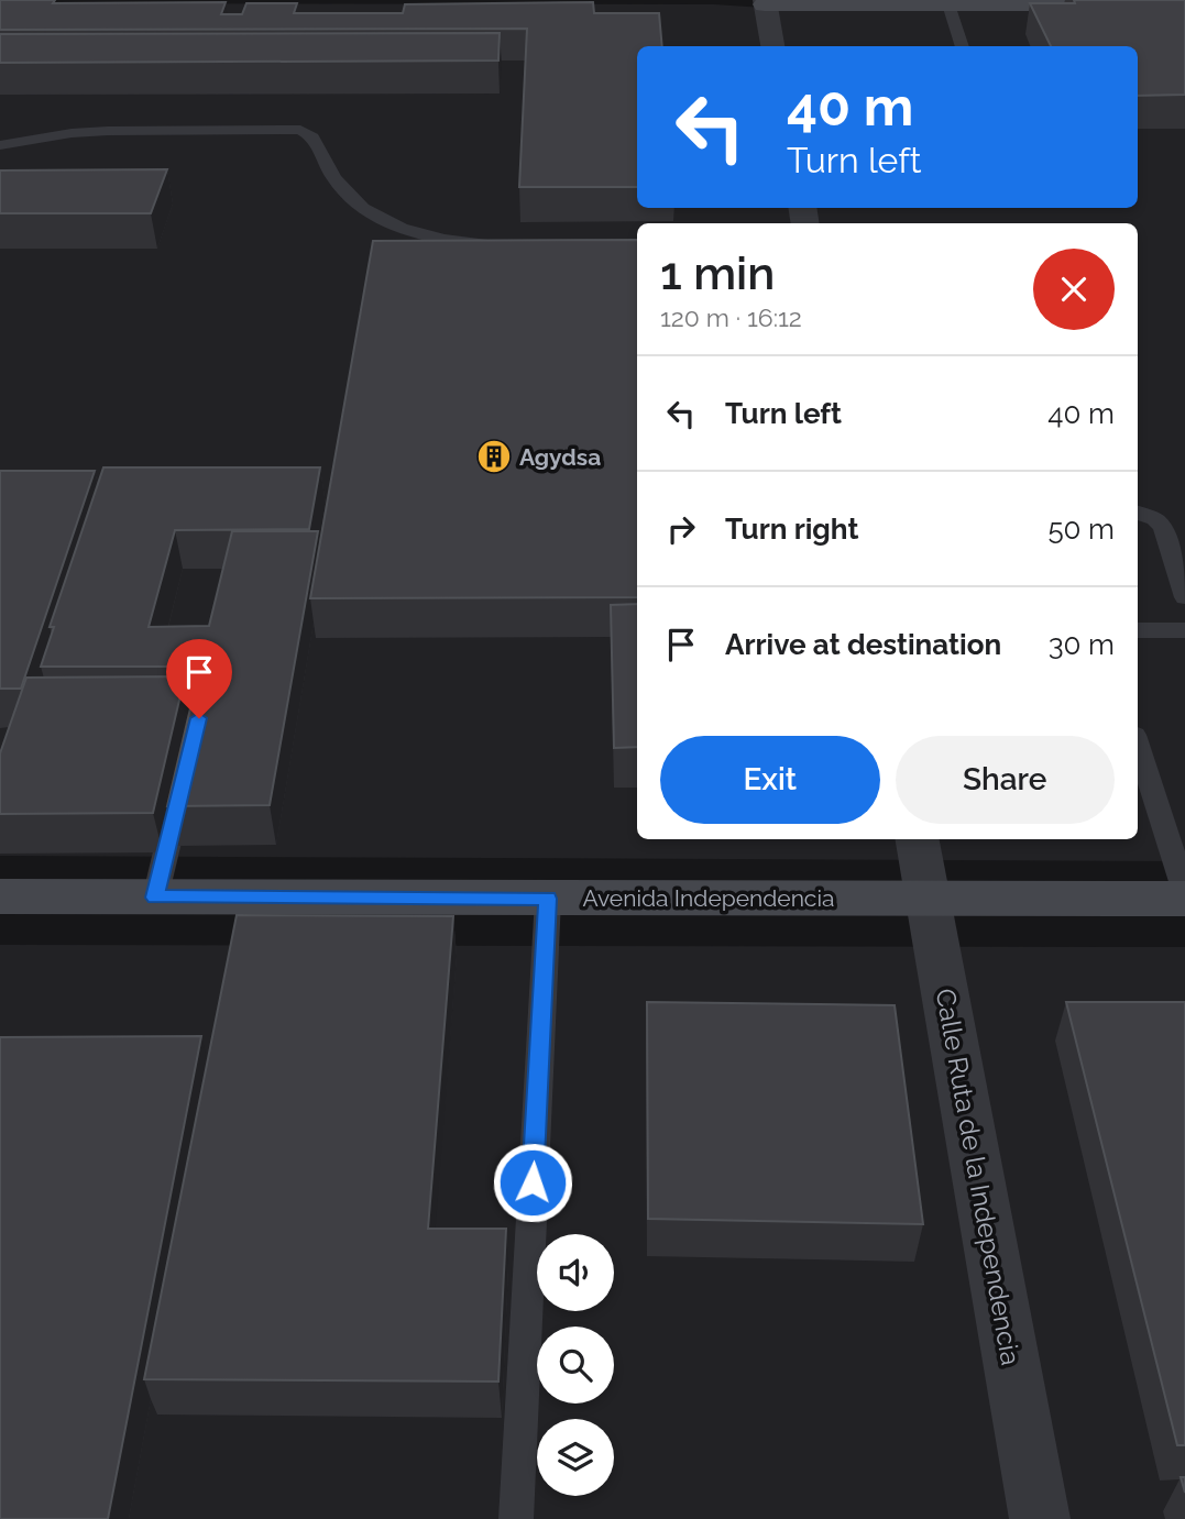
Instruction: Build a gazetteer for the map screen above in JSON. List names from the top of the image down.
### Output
{
  "streets": {
    "main road": ["Avenida Independencia"],
    "street": ["Calle Ruta de la Independencia"]
  },
  "crossings": [
    ["Avenida Independencia", "Calle Ruta de la Independencia"]
  ],
  "places": {
    "building": ["Agydsa"]
  },
  "page": {
    "turn": ["40 m", "Turn left"],
    "heading": ["1 min", "120 m · 16:12"],
    "list": [
      {
        "name": "Turn left",
        "value": "40 m"
      },
      {
        "name": "Turn right",
        "value": "50 m"
      },
      {
        "name": "Arrive at destination",
        "value": "30 m"
      }
    ],
    "buttons": ["Exit", "Share"]
  }
}
